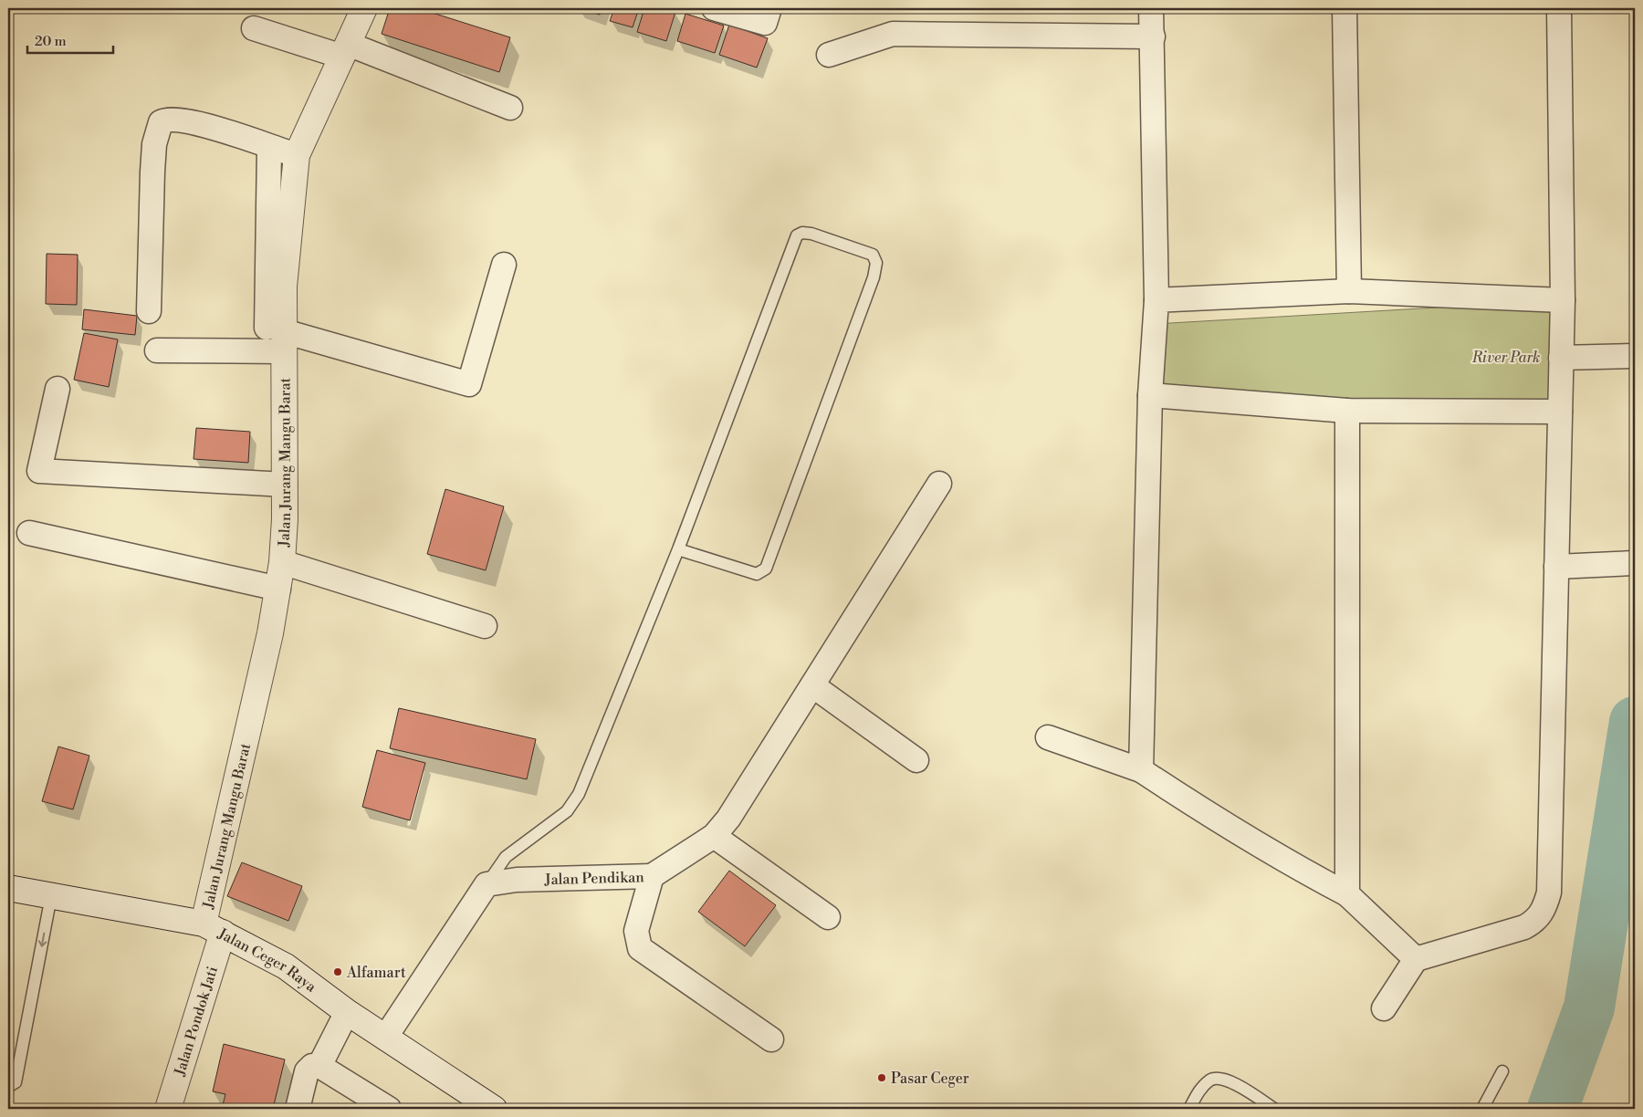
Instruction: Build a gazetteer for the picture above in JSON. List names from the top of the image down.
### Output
{
  "streets": {
    "street": [
      "Jalan Jurang Mangu Barat",
      "Jalan Pendikan",
      "Jalan Ceger Raya",
      "Jalan Pondok Jati"
    ]
  },
  "crossings": [
    ["Jalan Jurang Mangu Barat", "Jalan Ceger Raya"],
    ["Jalan Jurang Mangu Barat", "Jalan Pondok Jati"],
    ["Jalan Ceger Raya", "Jalan Pondok Jati"]
  ],
  "parks": ["River Park"],
  "places": ["Alfamart", "Pasar Ceger"],
  "scale_bar": "20 m"
}
